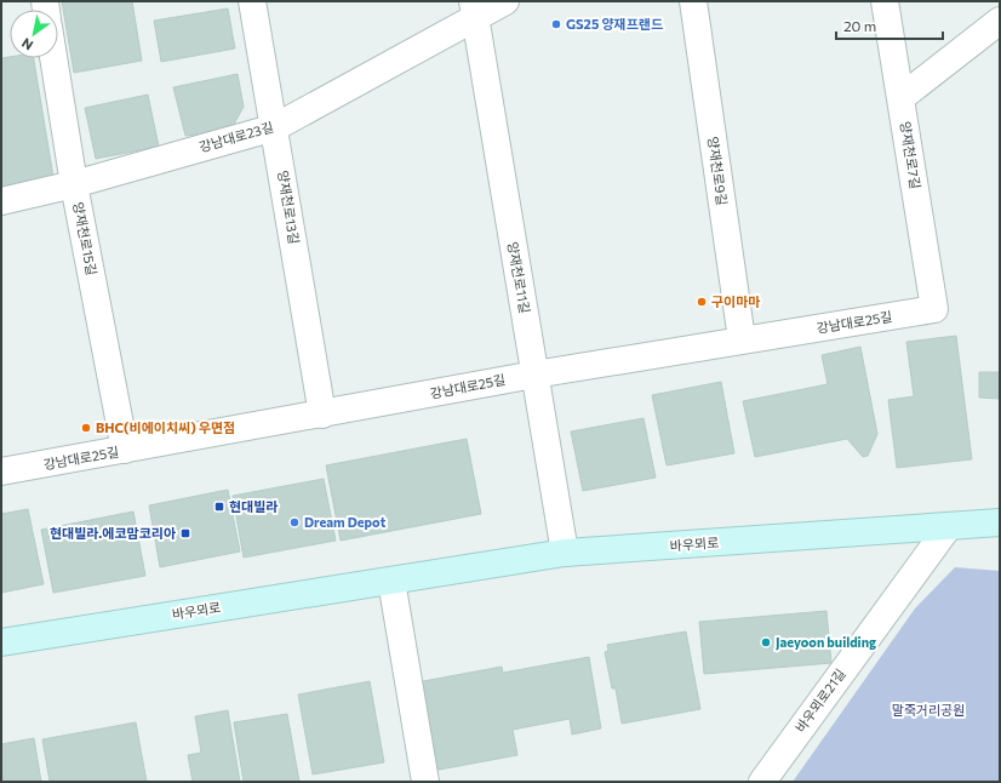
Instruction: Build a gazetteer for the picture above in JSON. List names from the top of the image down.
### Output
{
  "streets": {
    "street": [
      "강남대로23길",
      "양재천로7길",
      "양재천로9길",
      "양재천로13길",
      "양재천로15길",
      "양재천로11길",
      "강남대로25길",
      "바우뫼로",
      "바우뫼로21길"
    ]
  },
  "crossings": [
    ["강남대로23길", "양재천로13길"],
    ["강남대로23길", "양재천로15길"],
    ["강남대로23길", "양재천로11길"],
    ["양재천로7길", "강남대로25길"],
    ["양재천로9길", "강남대로25길"],
    ["양재천로13길", "강남대로25길"],
    ["양재천로15길", "강남대로25길"],
    ["양재천로11길", "강남대로25길"],
    ["양재천로11길", "바우뫼로"],
    ["바우뫼로", "바우뫼로21길"]
  ],
  "parks": ["말죽거리공원"],
  "places": {
    "other": [
      "GS25 양재프랜드",
      "구이마마",
      "BHC(비에이치씨) 우면점",
      "Dream Depot",
      "Jaeyoon building"
    ],
    "transit": ["현대빌라", "현대빌라.에코맘코리아"]
  },
  "scale_bar": "20 m",
  "north": "bottom left"
}
